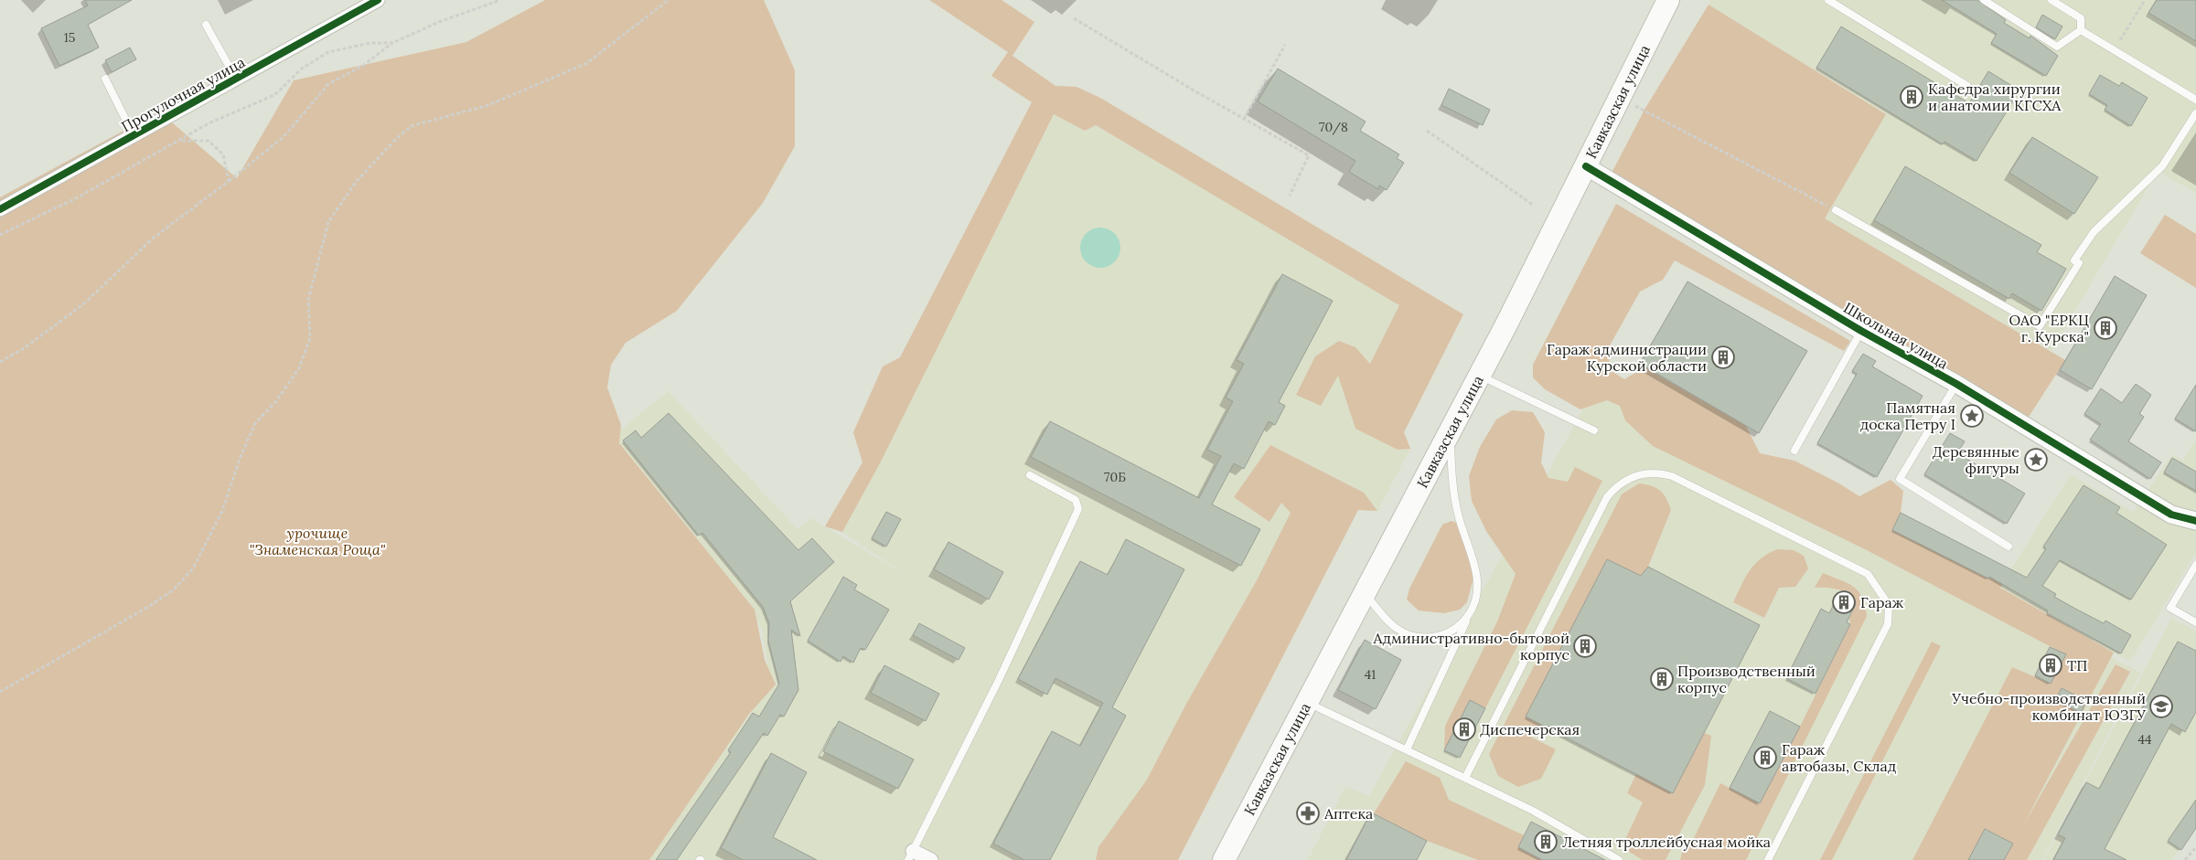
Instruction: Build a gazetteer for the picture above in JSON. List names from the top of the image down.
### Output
{
  "streets": {
    "main road": ["Кавказская улица"],
    "street": ["Прогулочная улица", "Школьная улица"]
  },
  "crossings": [
    ["Кавказская улица", "Школьная улица"]
  ],
  "parks": ["урочище \"Знаменская Роща\""],
  "places": {
    "building": [
      "Кафедра хирургии и анатомии КГСХА",
      "ОАО \"ЕРКЦ г. Курска\"",
      "Гараж администрации Курской области",
      "Гараж",
      "Административно-бытовой корпус",
      "ТП",
      "Производственный корпус",
      "Диспечерская",
      "Гараж автобазы, Склад",
      "Летняя троллейбусная мойка"
    ],
    "place": ["Памятная доска Петру I", "Деревянные фигуры"],
    "school or university": ["Учебно-производственный комбинат ЮЗГУ"],
    "pharmacy": ["Аптека"]
  },
  "house_numbers": [
    "15",
    "70/8",
    "70Б",
    "41",
    "44"
  ]
}
